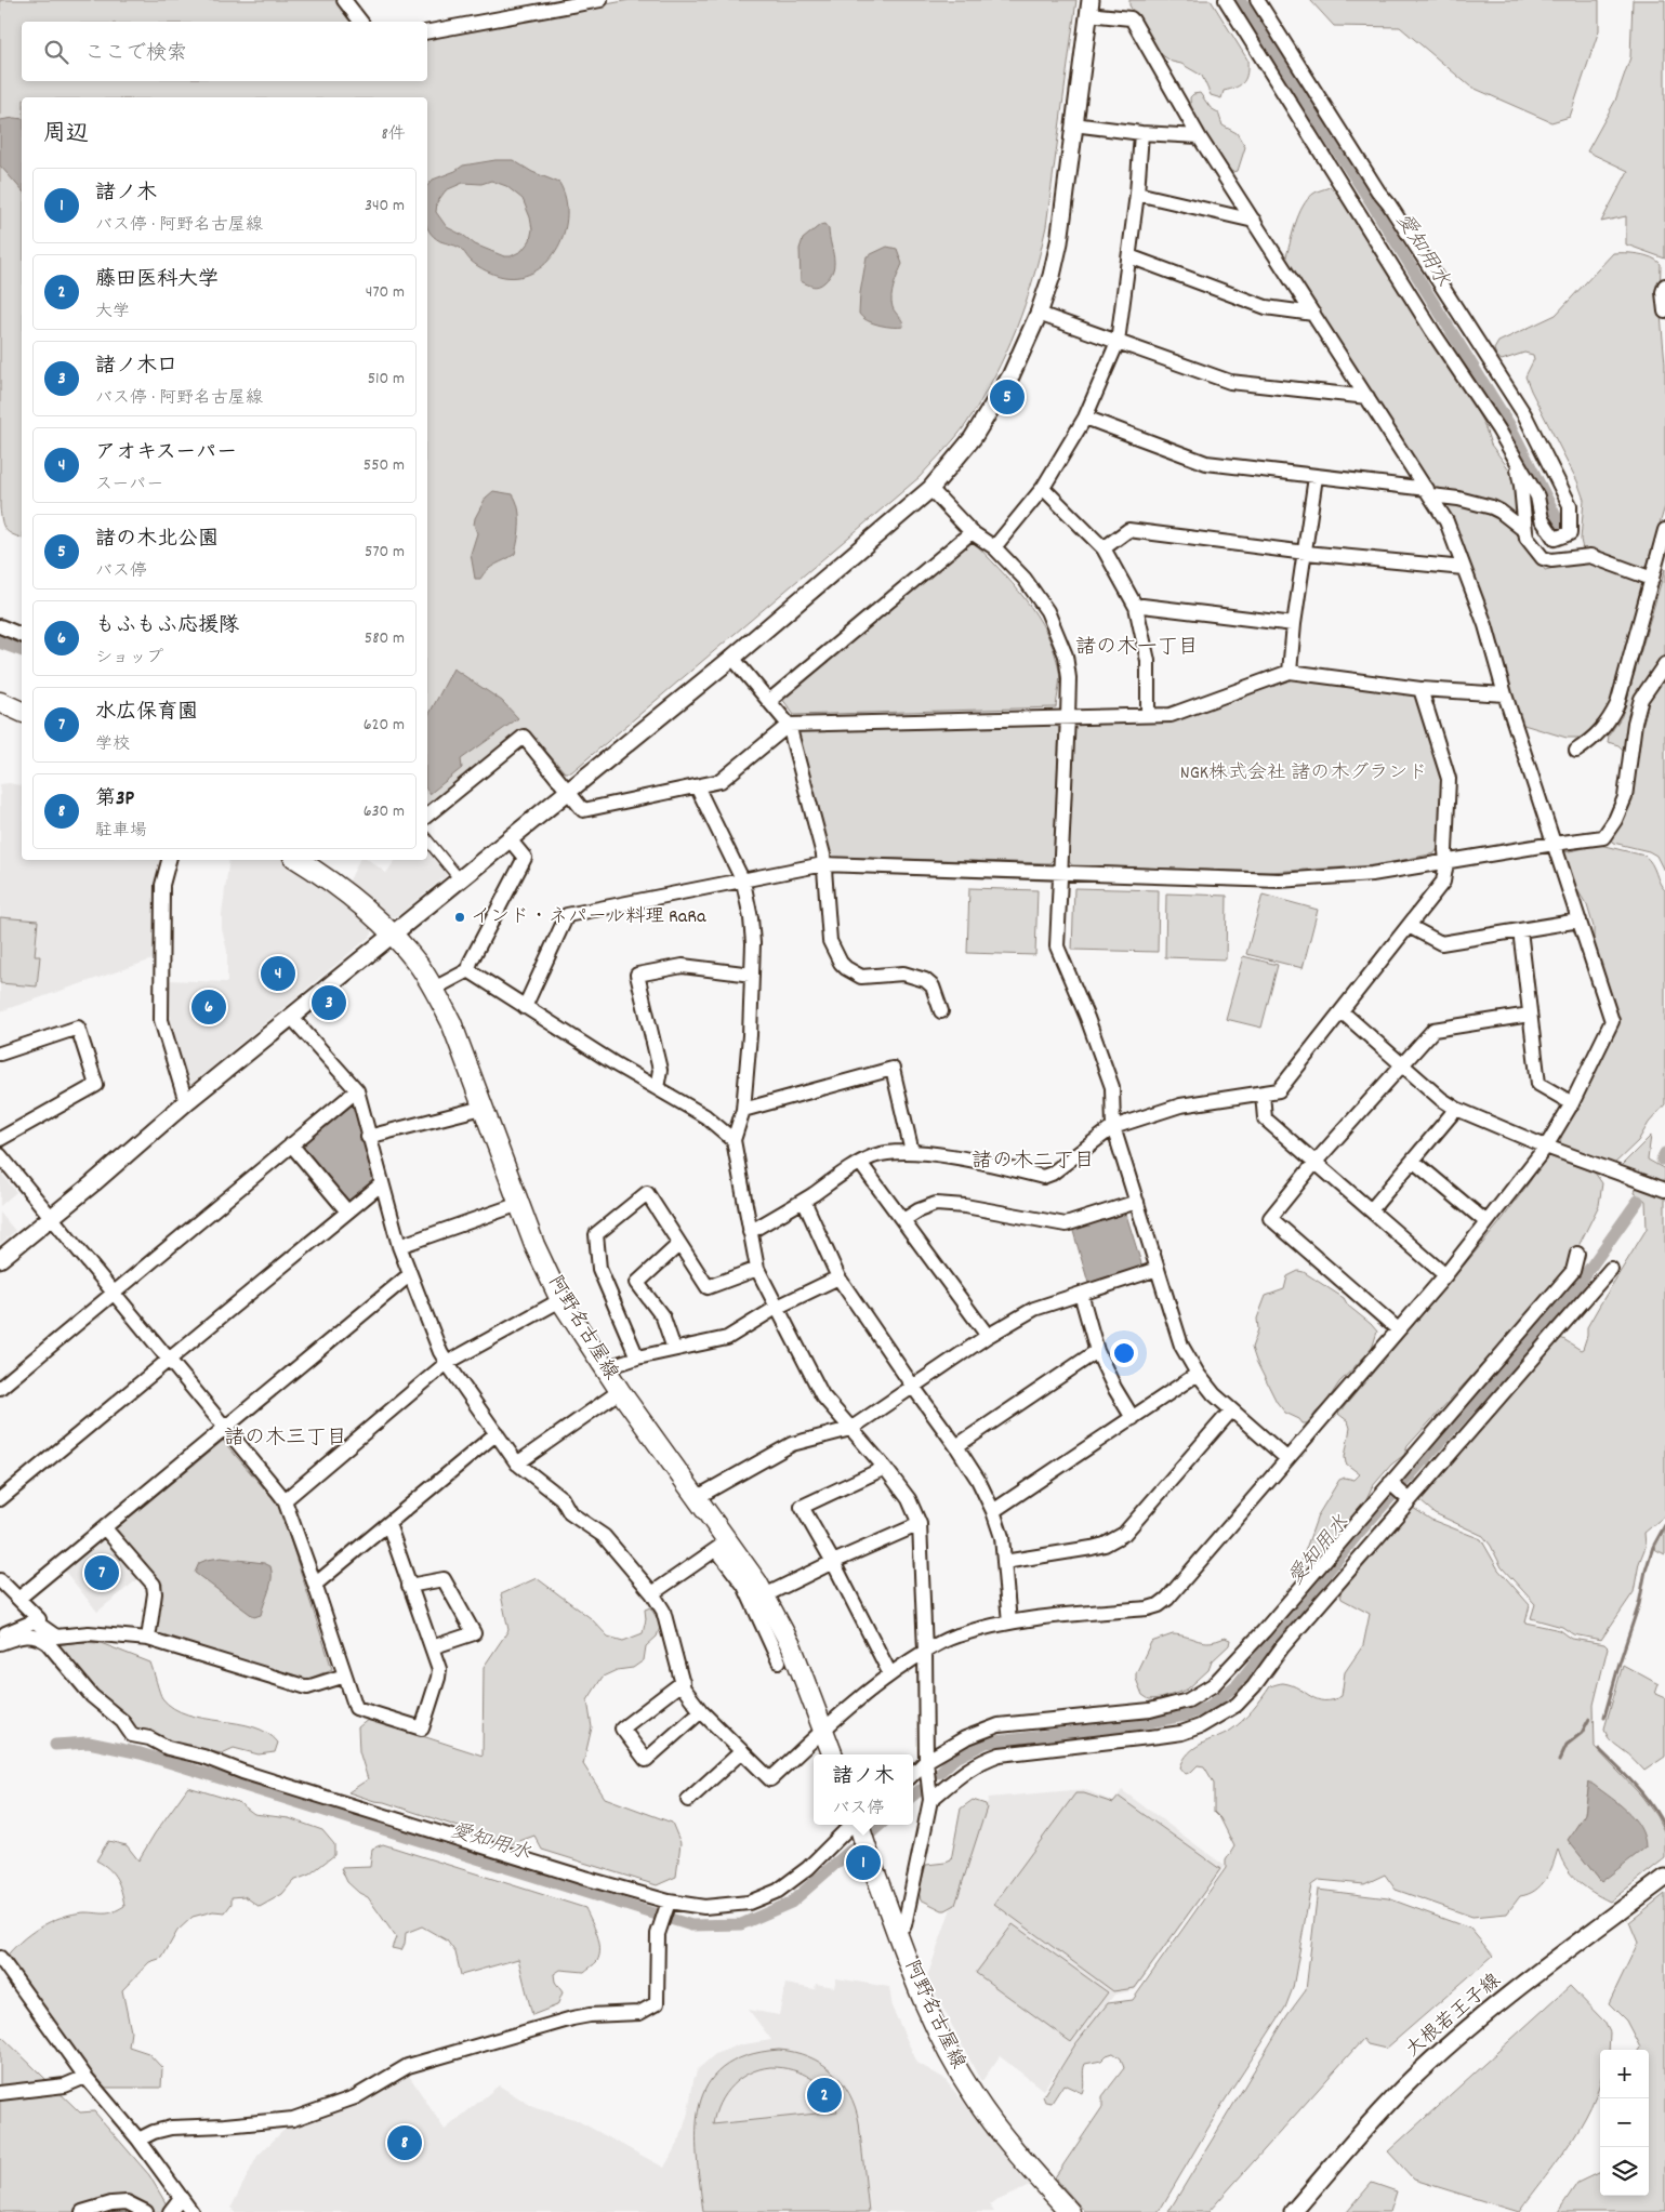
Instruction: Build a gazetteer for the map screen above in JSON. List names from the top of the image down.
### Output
{
  "streets": {
    "main road": ["阿野名古屋線"],
    "street": ["大根若王子線"]
  },
  "districts": ["諸の木一丁目", "諸の木二丁目", "諸の木三丁目"],
  "water": ["愛知用水"],
  "parks": ["NGK株式会社 諸の木グランド"],
  "places": ["インド・ネパール料理 RaRa"],
  "page": {
    "search": "ここで検索",
    "heading": ["周辺", "8件"],
    "list": [
      {
        "mark": "1",
        "name": "諸ノ木",
        "note": "バス停 · 阿野名古屋線",
        "value": "340 m"
      },
      {
        "mark": "2",
        "name": "藤田医科大学",
        "note": "大学",
        "value": "470 m"
      },
      {
        "mark": "3",
        "name": "諸ノ木口",
        "note": "バス停 · 阿野名古屋線",
        "value": "510 m"
      },
      {
        "mark": "4",
        "name": "アオキスーパー",
        "note": "スーパー",
        "value": "550 m"
      },
      {
        "mark": "5",
        "name": "諸の木北公園",
        "note": "バス停",
        "value": "570 m"
      },
      {
        "mark": "6",
        "name": "もふもふ応援隊",
        "note": "ショップ",
        "value": "580 m"
      },
      {
        "mark": "7",
        "name": "水広保育園",
        "note": "学校",
        "value": "620 m"
      },
      {
        "mark": "8",
        "name": "第3P",
        "note": "駐車場",
        "value": "630 m"
      }
    ],
    "pins": [
      "5",
      "4",
      "3",
      "6",
      "7",
      "1",
      "2",
      "8"
    ],
    "popup": ["諸ノ木", "バス停"],
    "map_buttons": ["+", "−"]
  }
}
